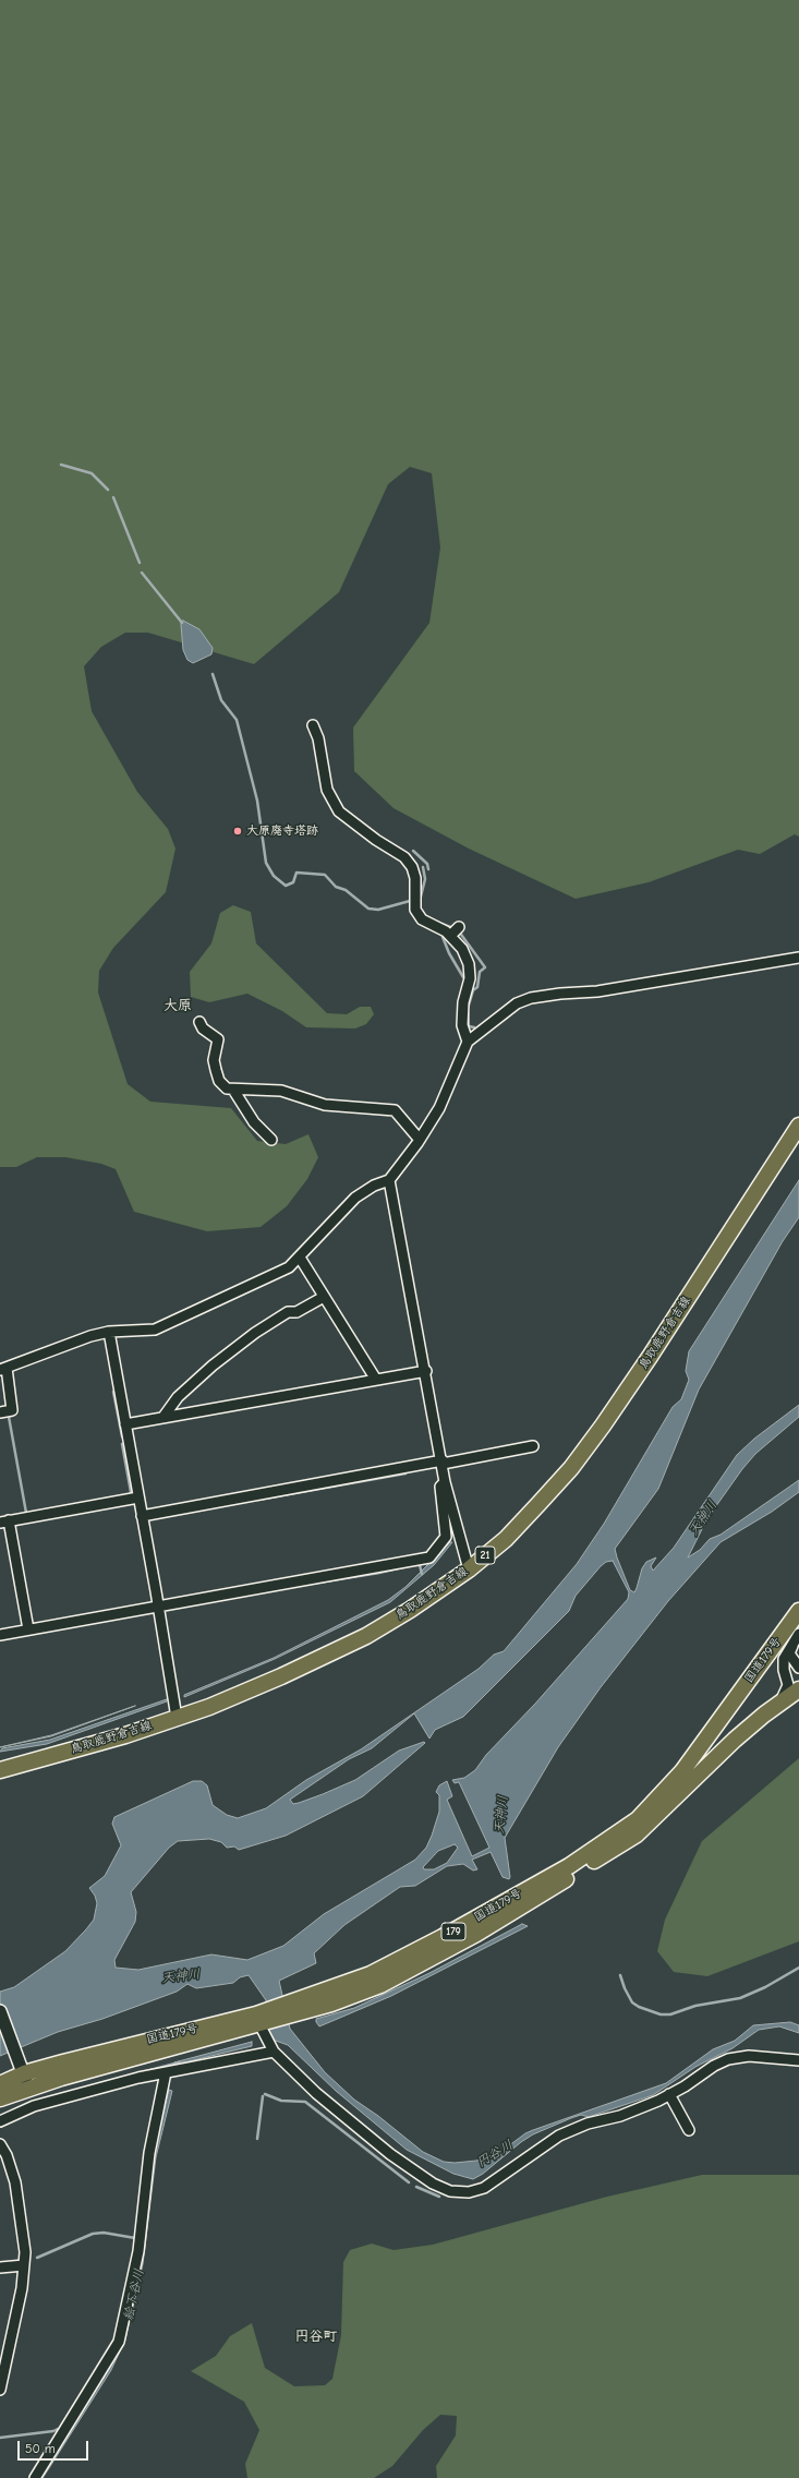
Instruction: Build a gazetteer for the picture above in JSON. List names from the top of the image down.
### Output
{
  "streets": {
    "main road": [
      "鳥取鹿野倉吉線",
      "21",
      "国道179号",
      "179"
    ]
  },
  "districts": ["大原", "円谷町"],
  "water": ["天神川", "円谷川", "絵下谷川"],
  "places": ["大原廃寺塔跡"],
  "scale_bar": "50 m"
}
